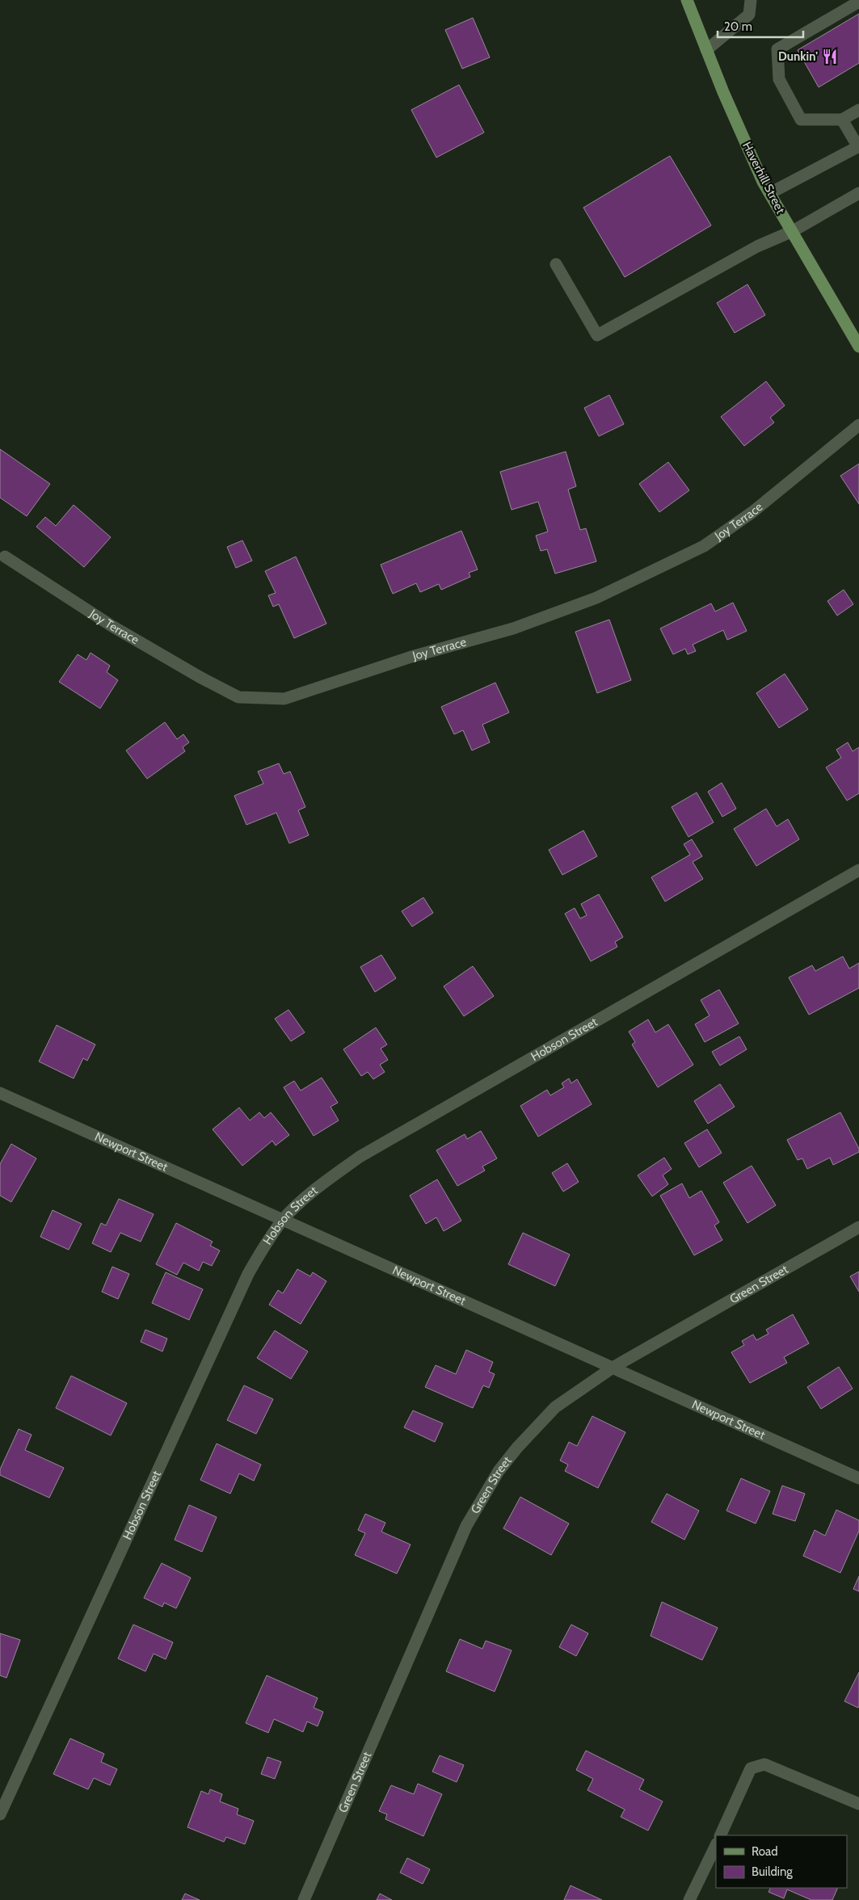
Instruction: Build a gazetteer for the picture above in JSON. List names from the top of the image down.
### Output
{
  "streets": {
    "main road": ["Haverhill Street"],
    "street": [
      "Joy Terrace",
      "Hobson Street",
      "Newport Street",
      "Green Street"
    ]
  },
  "crossings": [
    ["Hobson Street", "Newport Street"],
    ["Newport Street", "Green Street"]
  ],
  "places": {
    "restaurant": ["Dunkin'"]
  },
  "legend": ["Road", "Building"],
  "scale_bar": "20 m"
}
